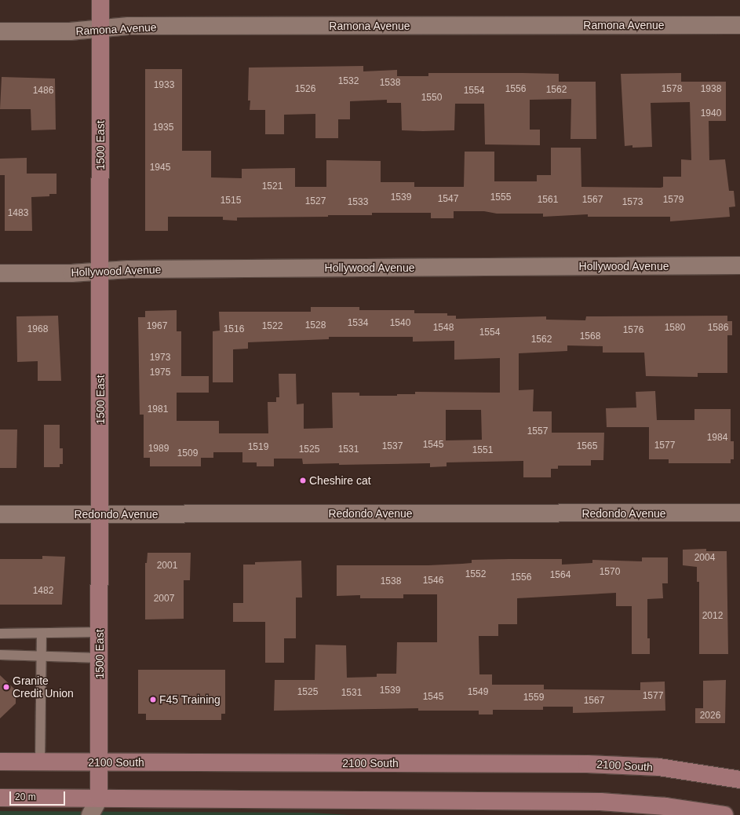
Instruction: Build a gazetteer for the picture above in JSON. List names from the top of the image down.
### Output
{
  "streets": {
    "main road": ["1500 East", "2100 South"],
    "street": ["Ramona Avenue", "Hollywood Avenue", "Redondo Avenue"]
  },
  "crossings": [
    ["Ramona Avenue", "1500 East"],
    ["1500 East", "Hollywood Avenue"],
    ["1500 East", "Redondo Avenue"],
    ["1500 East", "2100 South"]
  ],
  "places": ["Cheshire cat", "Granite Credit Union", "F45 Training"],
  "house_numbers": [
    "1532",
    "1538",
    "1933",
    "1526",
    "1556",
    "1578",
    "1938",
    "1562",
    "1486",
    "1554",
    "1550",
    "1940",
    "1935",
    "1945",
    "1521",
    "1539",
    "1555",
    "1547",
    "1561",
    "1567",
    "1579",
    "1515",
    "1527",
    "1533",
    "1573",
    "1483",
    "1534",
    "1540",
    "1528",
    "1967",
    "1522",
    "1548",
    "1580",
    "1586",
    "1968",
    "1516",
    "1576",
    "1554",
    "1568",
    "1562",
    "1973",
    "1975",
    "1981",
    "1557",
    "1984",
    "1545",
    "1577",
    "1537",
    "1565",
    "1519",
    "1989",
    "1525",
    "1531",
    "1551",
    "1509",
    "2004",
    "2001",
    "1570",
    "1552",
    "1564",
    "1556",
    "1546",
    "1538",
    "1482",
    "2007",
    "2012",
    "1539",
    "1525",
    "1549",
    "1531",
    "1577",
    "1545",
    "1559",
    "1567",
    "2026"
  ],
  "scale_bar": "20 m"
}
